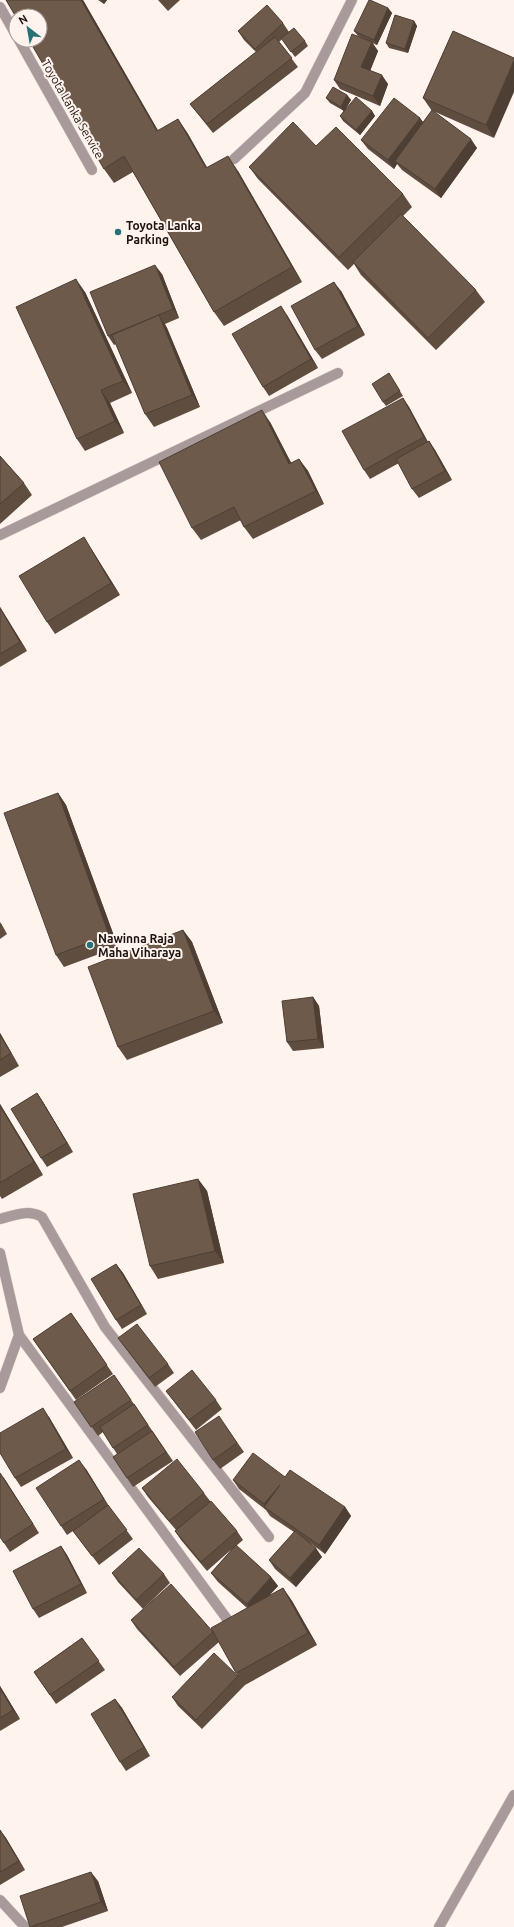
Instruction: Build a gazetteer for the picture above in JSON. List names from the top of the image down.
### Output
{
  "streets": {
    "street": ["Toyota Lanka Service"]
  },
  "places": ["Toyota Lanka Parking", "Nawinna Raja Maha Viharaya"],
  "north": "top left"
}
